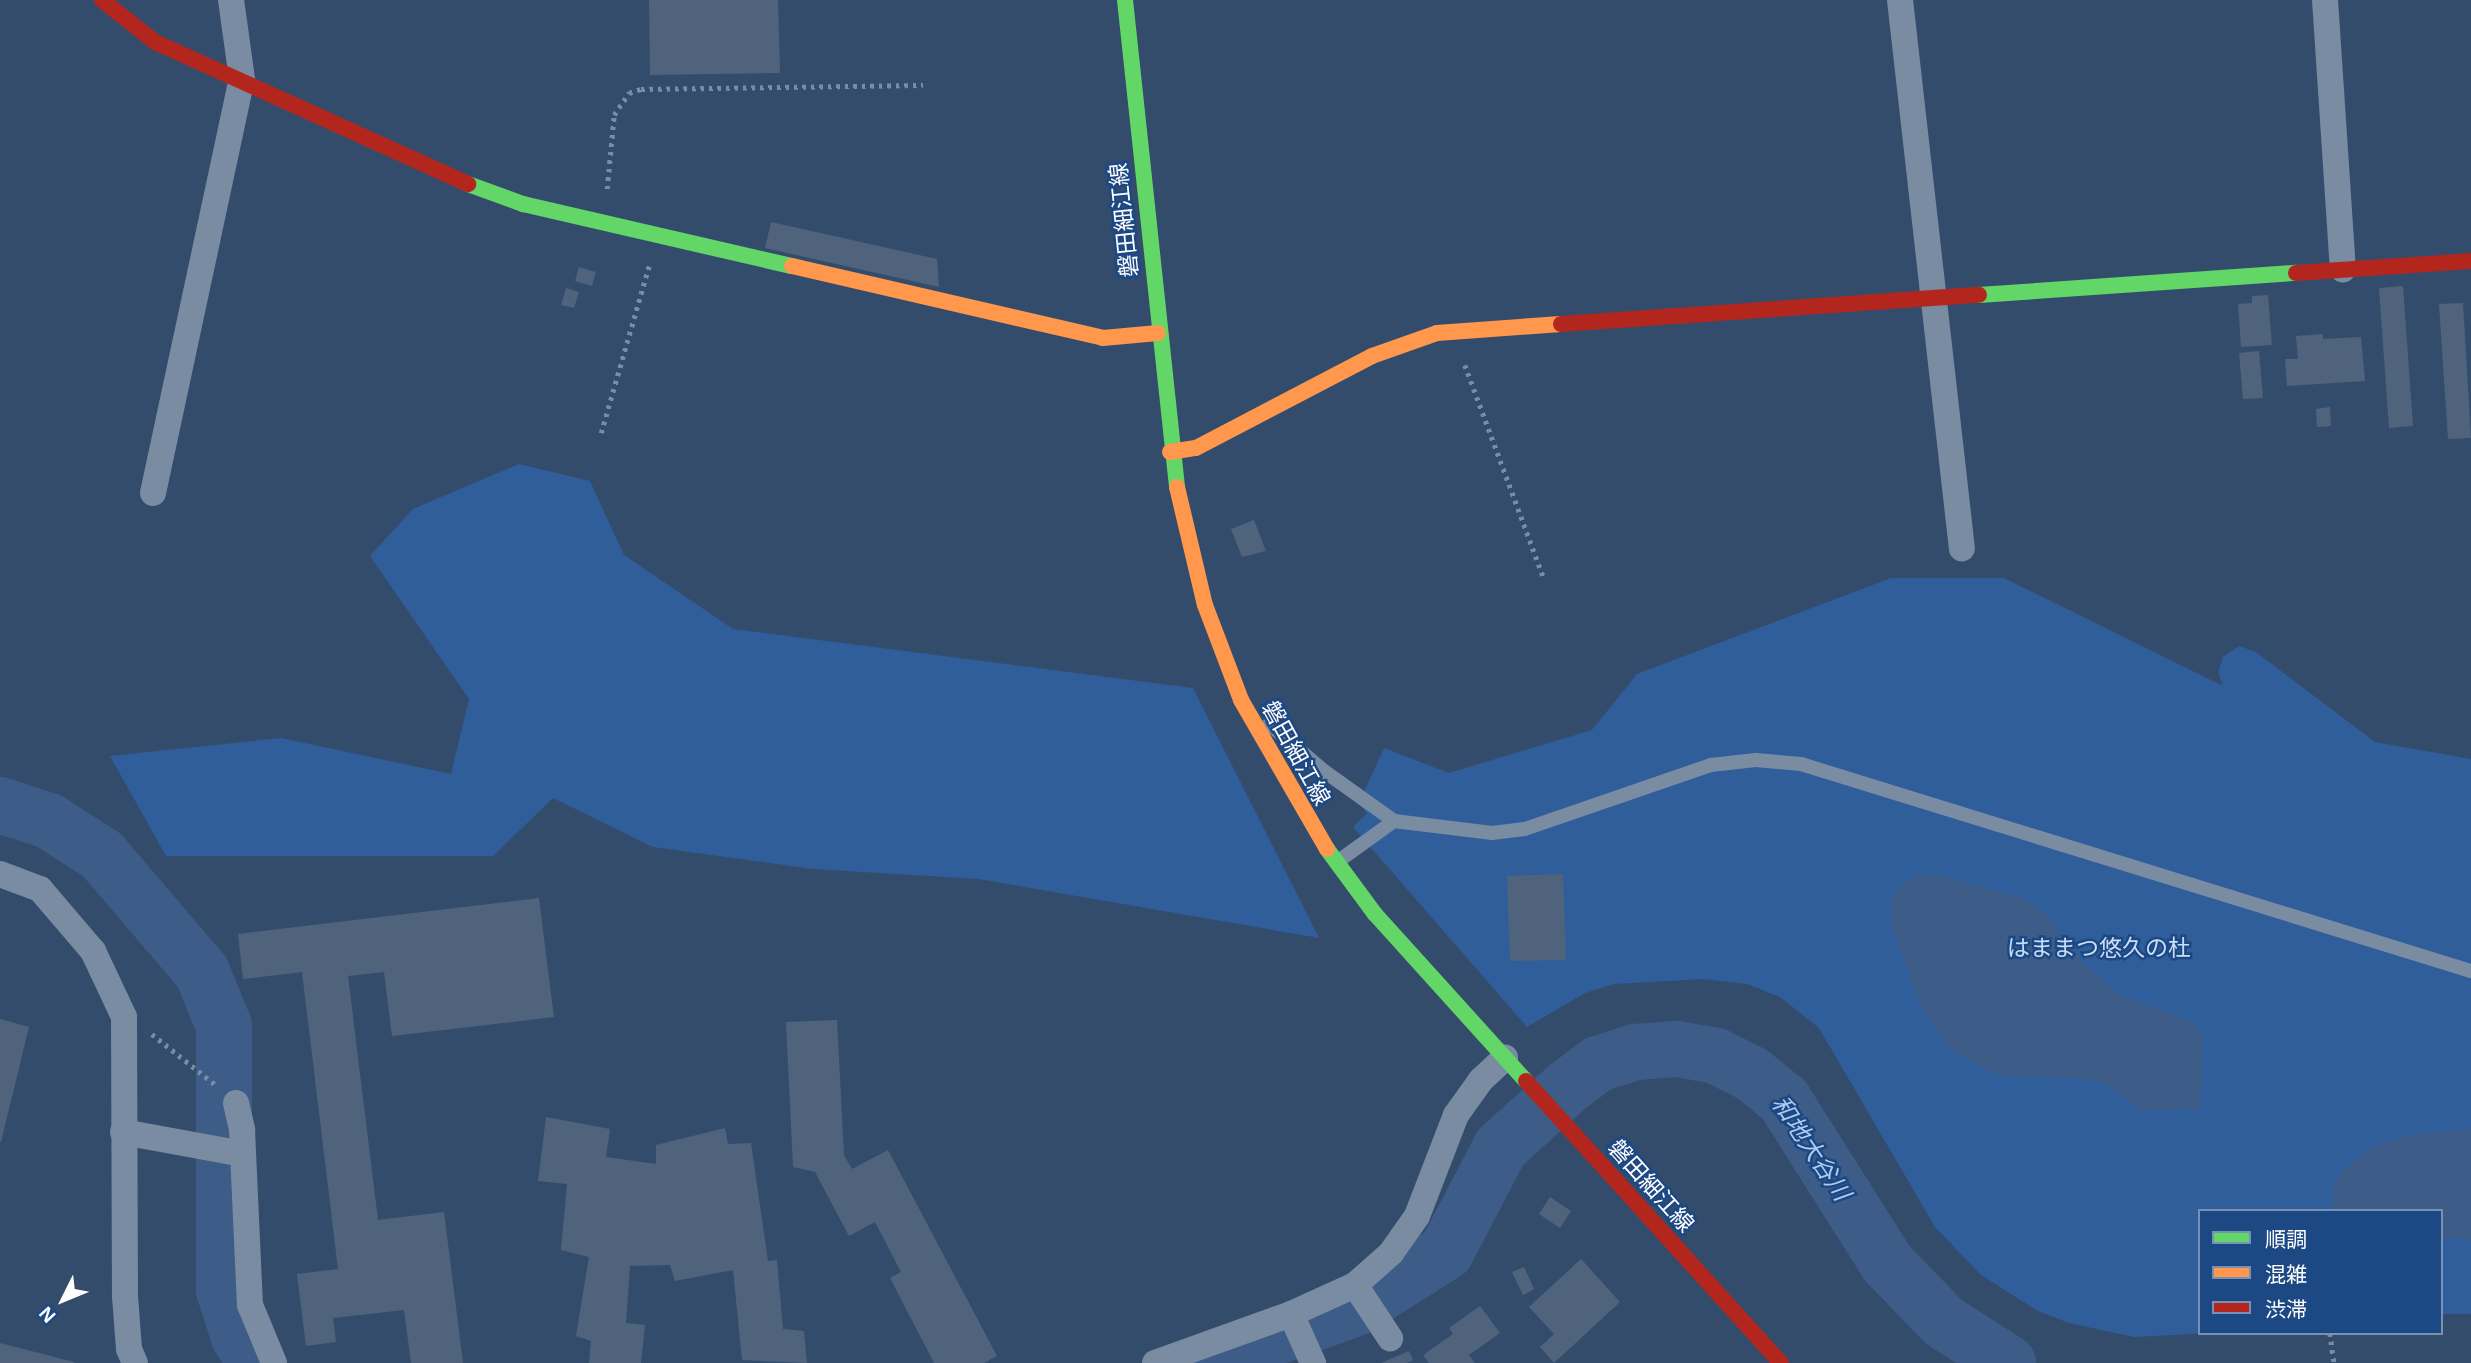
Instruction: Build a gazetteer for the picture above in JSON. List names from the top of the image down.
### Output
{
  "streets": {
    "street": ["磐田細江線"]
  },
  "water": ["和地大谷川"],
  "parks": ["はままつ悠久の杜"],
  "legend": ["順調", "混雑", "渋滞"],
  "north": "bottom left"
}
